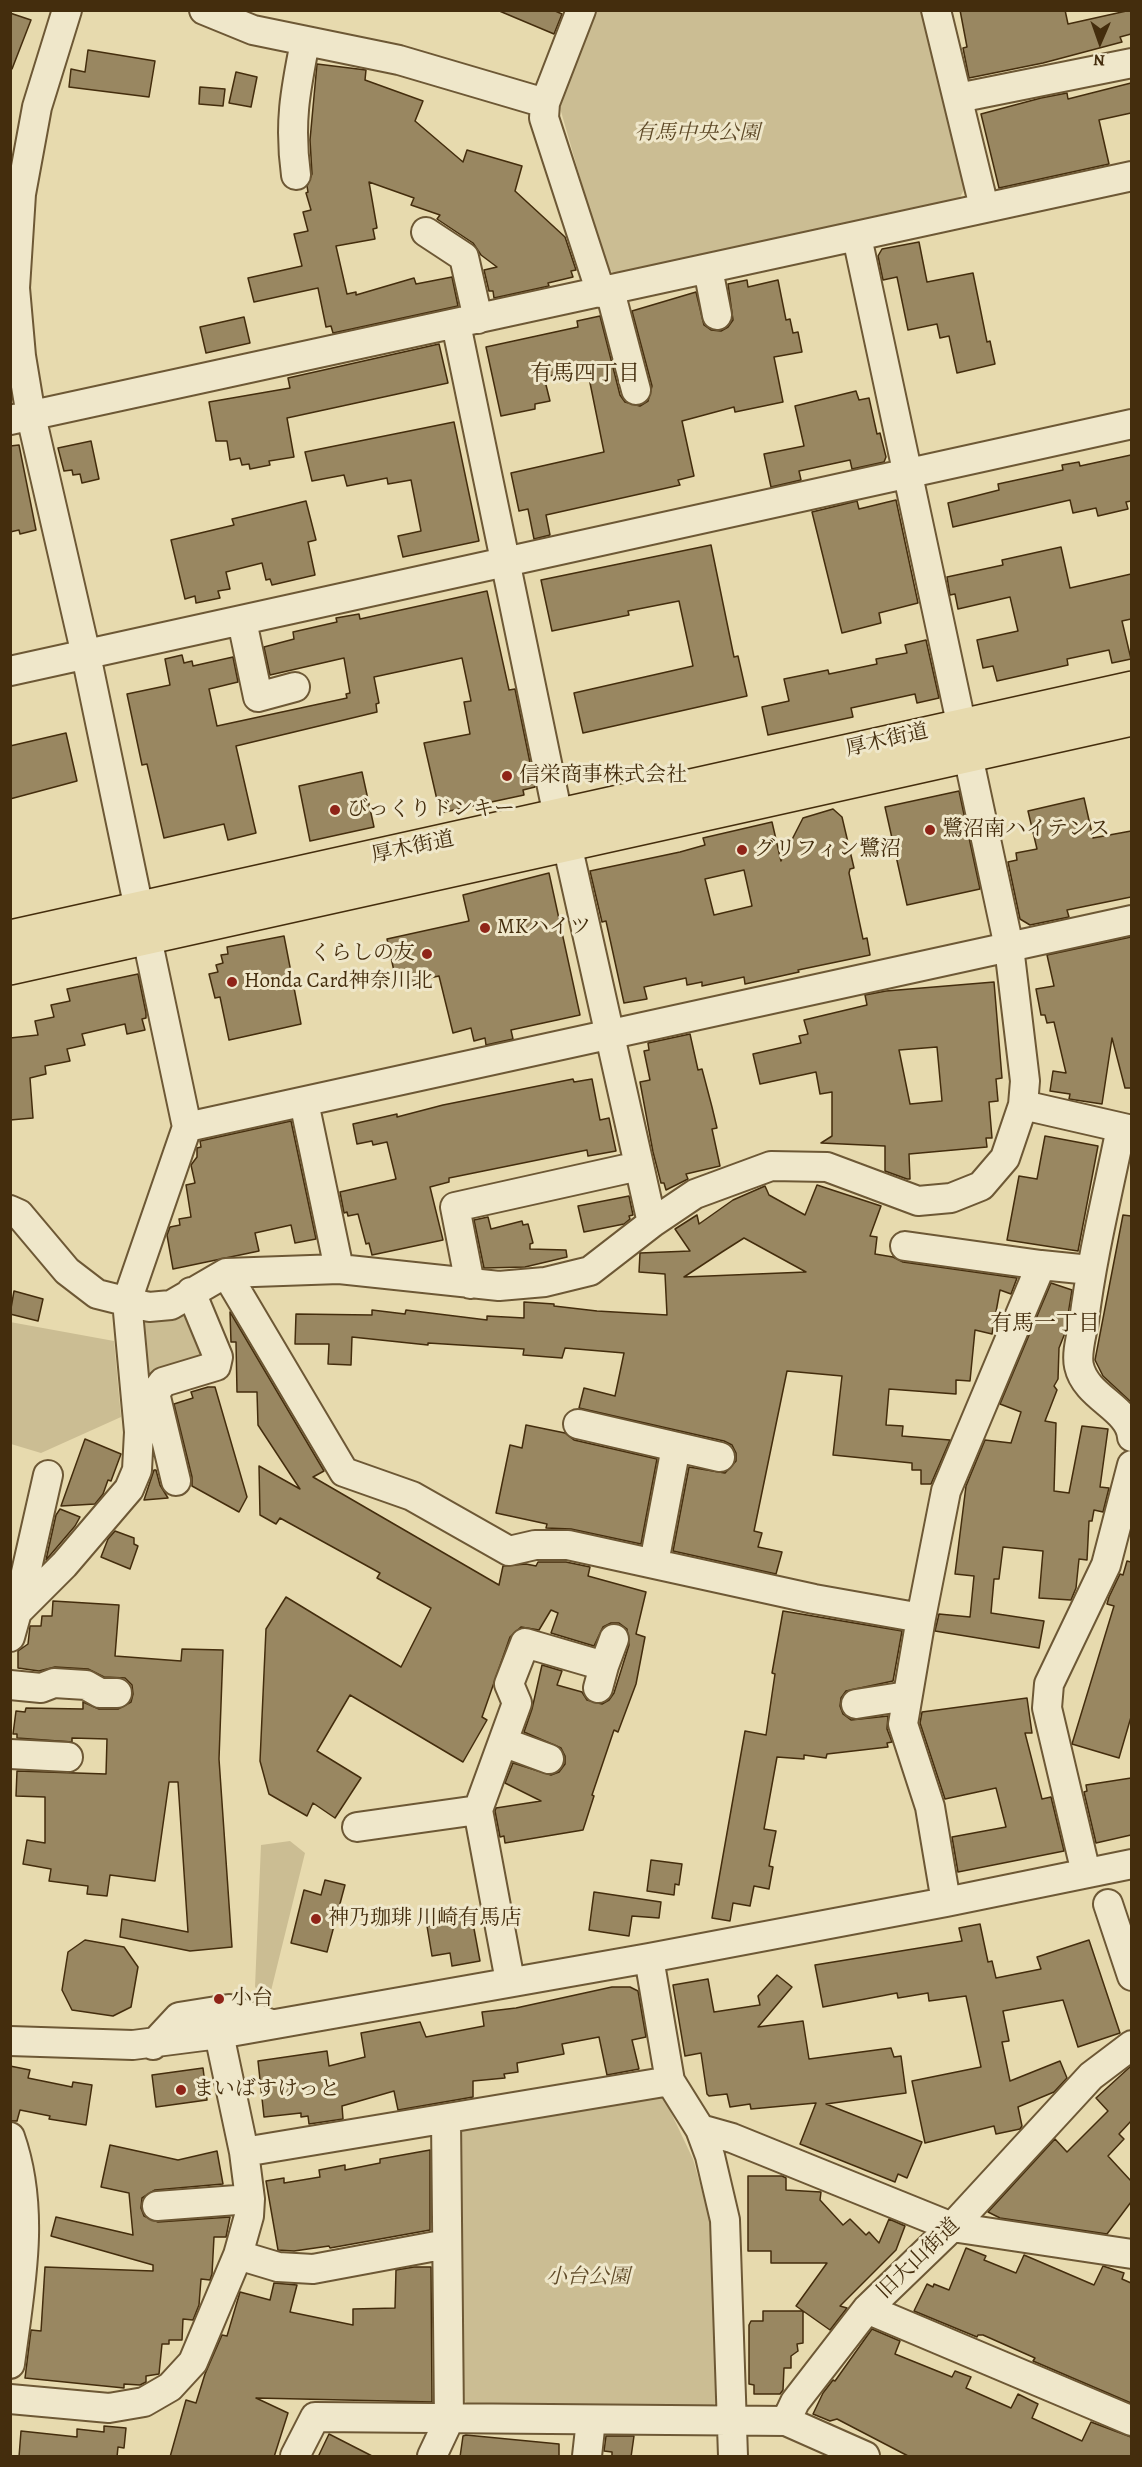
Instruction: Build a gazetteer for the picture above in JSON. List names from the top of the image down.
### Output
{
  "streets": {
    "highway": ["厚木街道"],
    "street": ["旧大山街道"]
  },
  "districts": ["有馬四丁目", "有馬一丁目"],
  "parks": ["有馬中央公園", "小台公園"],
  "places": [
    "信栄商事株式会社",
    "びっくりドンキー",
    "鷺沼南ハイテンス",
    "グリフィン鷺沼",
    "MKハイツ",
    "くらしの友",
    "Honda Card神奈川北",
    "神乃珈琲 川崎有馬店",
    "小台",
    "まいばすけっと"
  ],
  "north": "bottom"
}
